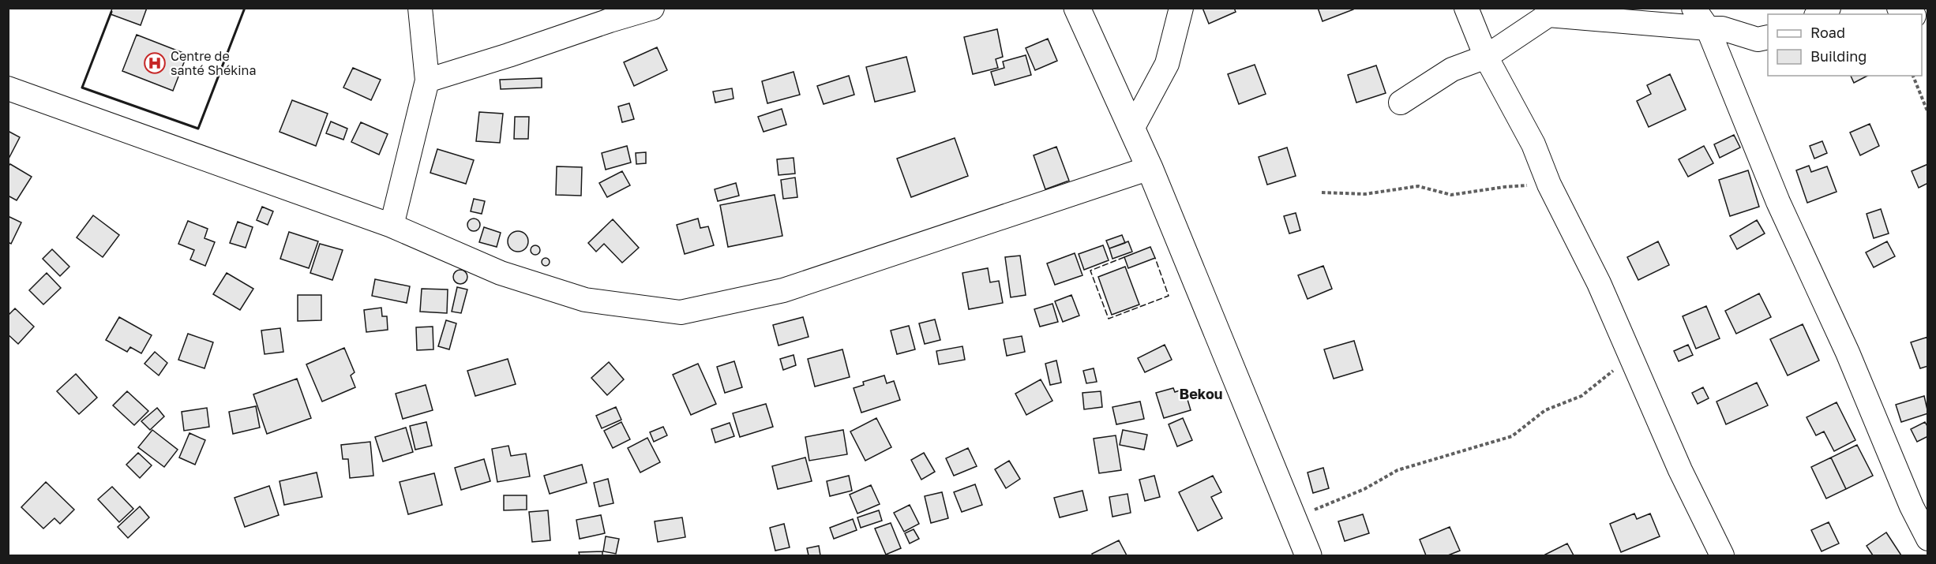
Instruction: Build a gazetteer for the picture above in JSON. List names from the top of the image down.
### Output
{
  "districts": ["Bekou"],
  "places": {
    "hospital": ["Centre de santé Shékina"]
  },
  "legend": ["Road", "Building"]
}
